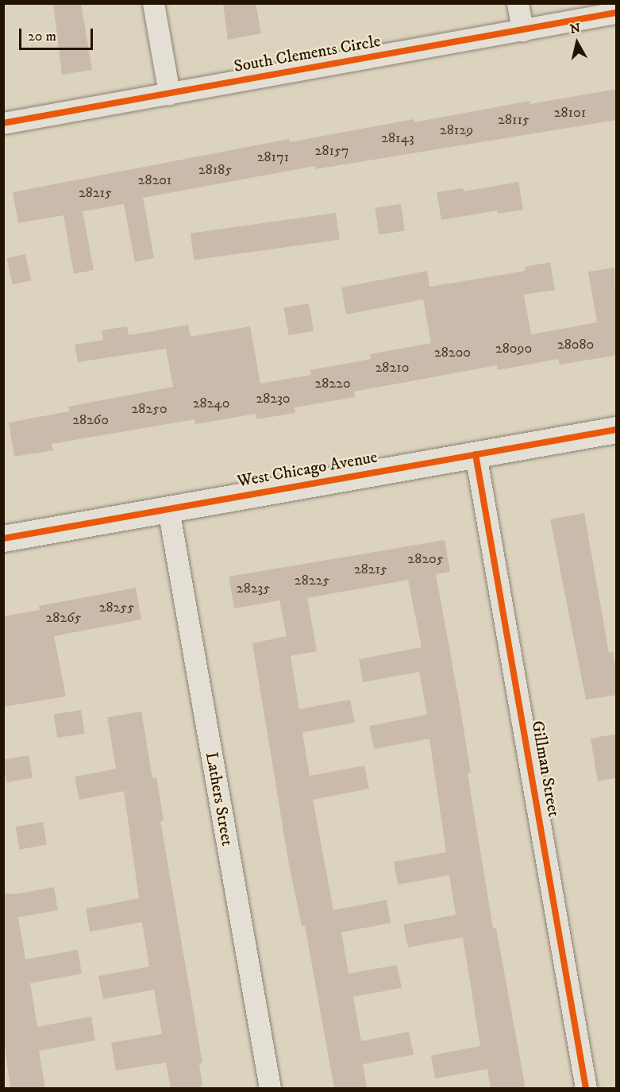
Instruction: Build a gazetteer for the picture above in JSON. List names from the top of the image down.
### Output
{
  "streets": {
    "street": [
      "South Clements Circle",
      "West Chicago Avenue",
      "Gillman Street",
      "Lathers Street"
    ]
  },
  "crossings": [
    ["West Chicago Avenue", "Gillman Street"],
    ["West Chicago Avenue", "Lathers Street"]
  ],
  "house_numbers": [
    "28101",
    "28115",
    "28129",
    "28143",
    "28157",
    "28171",
    "28185",
    "28201",
    "28215",
    "28080",
    "28090",
    "28200",
    "28210",
    "28220",
    "28230",
    "28240",
    "28250",
    "28260",
    "28205",
    "28215",
    "28225",
    "28235",
    "28255",
    "28265"
  ],
  "scale_bar": "20 m",
  "north": "top"
}
